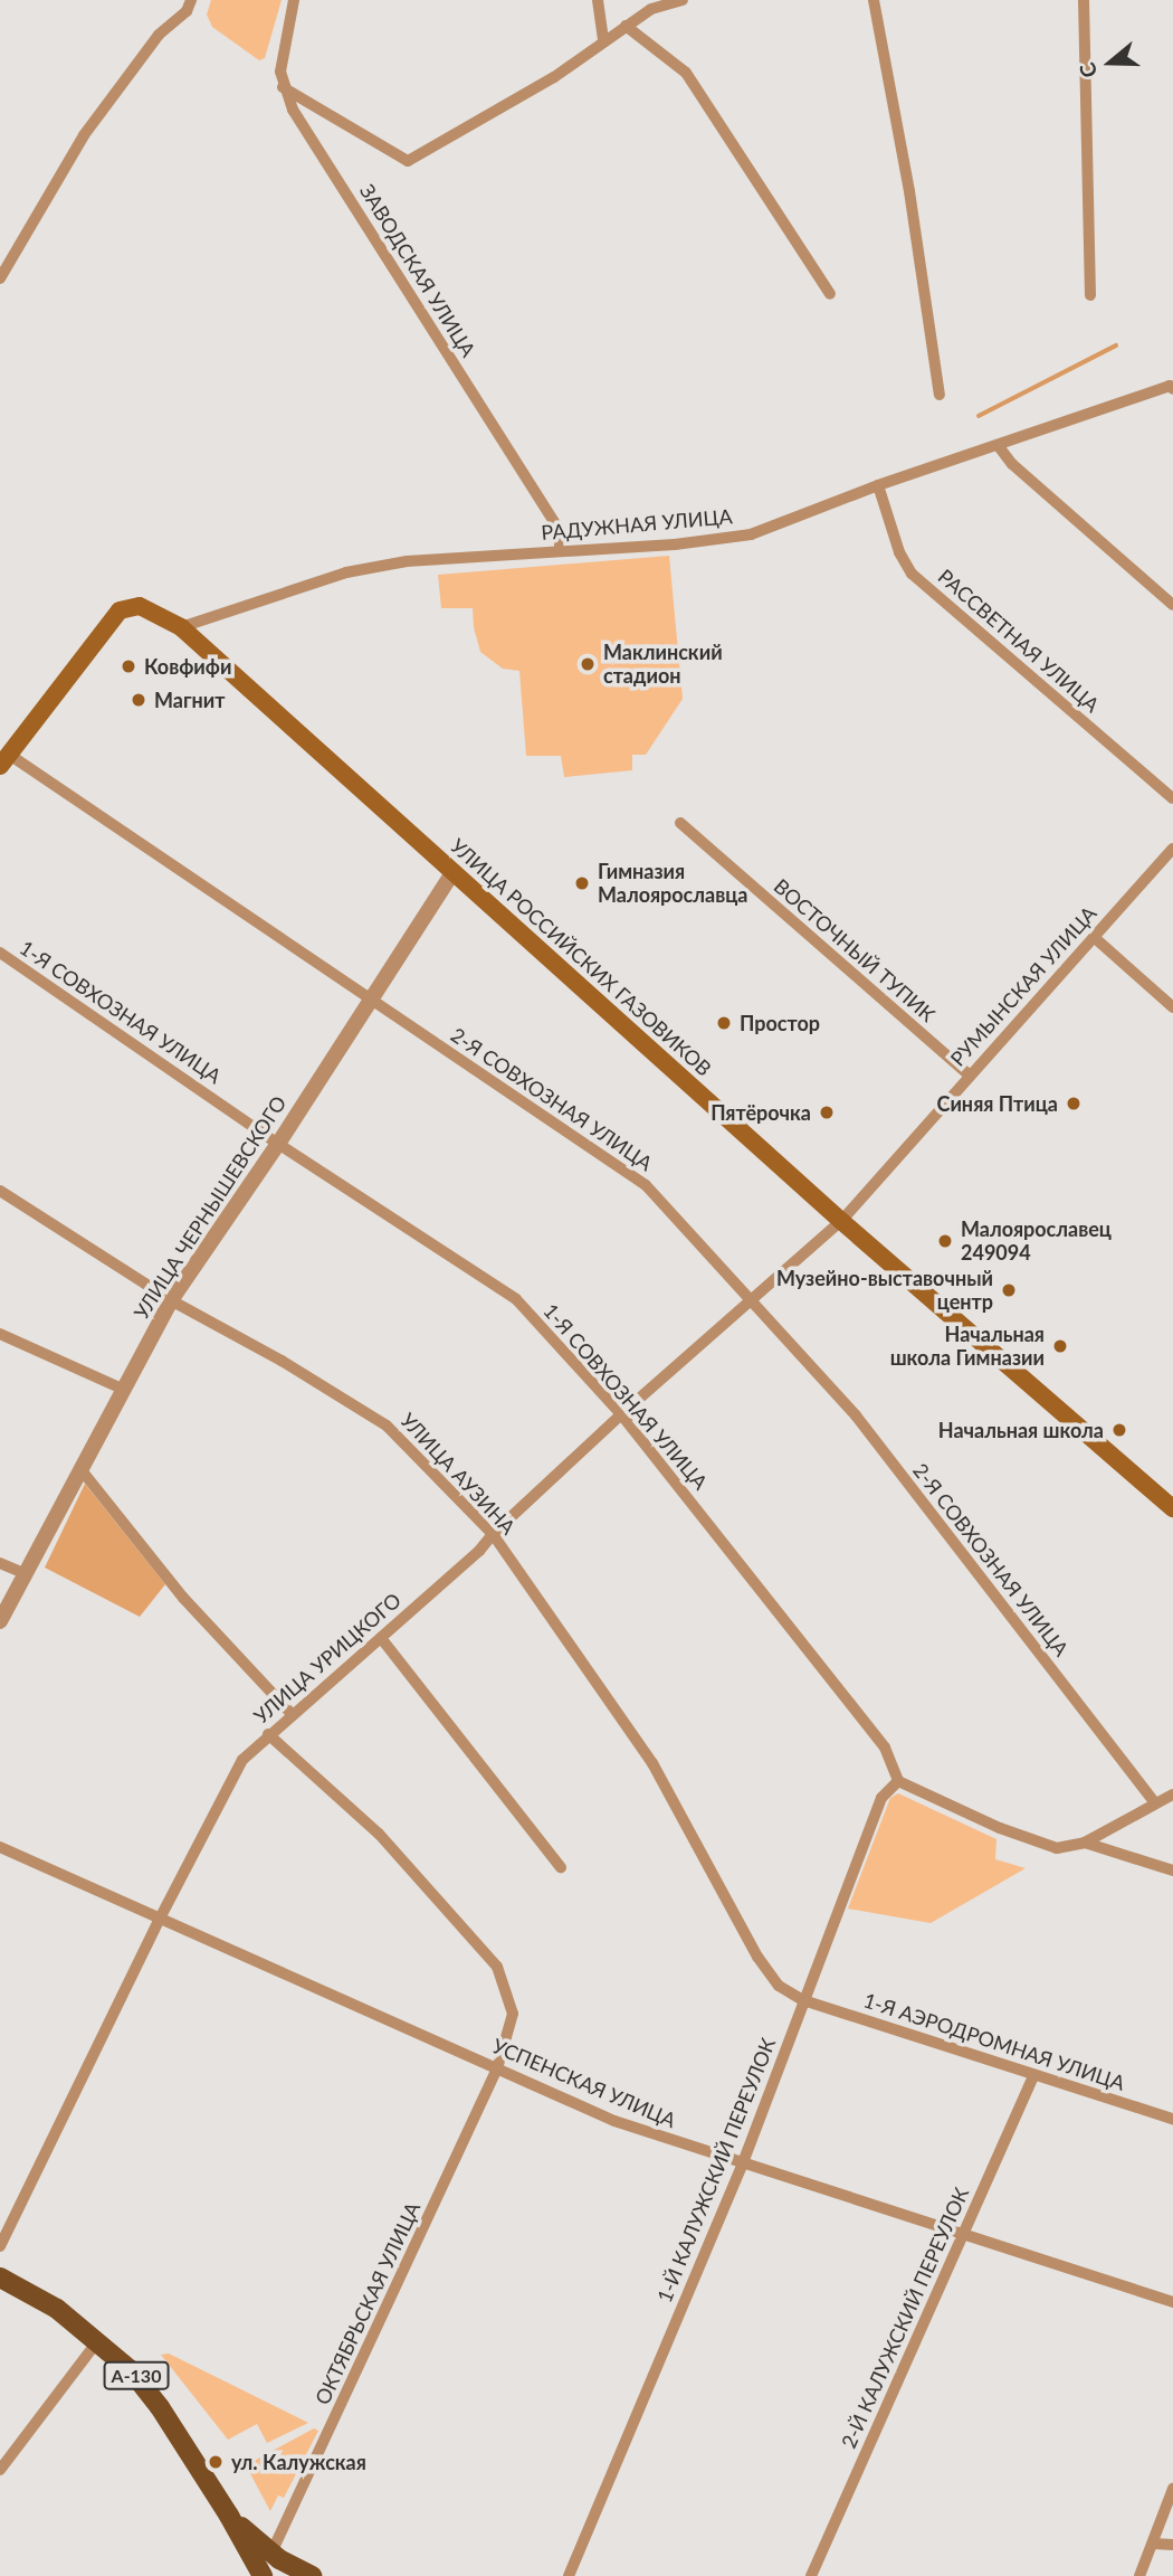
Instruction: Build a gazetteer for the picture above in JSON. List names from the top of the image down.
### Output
{
  "streets": {
    "main road": ["УЛИЦА РОССИЙСКИХ ГАЗОВИКОВ", "А-130"],
    "street": [
      "ЗАВОДСКАЯ УЛИЦА",
      "РАДУЖНАЯ УЛИЦА",
      "РАССВЕТНАЯ УЛИЦА",
      "ВОСТОЧНЫЙ ТУПИК",
      "РУМЫНСКАЯ УЛИЦА",
      "1-Я СОВХОЗНАЯ УЛИЦА",
      "2-Я СОВХОЗНАЯ УЛИЦА",
      "УЛИЦА ЧЕРНЫШЕВСКОГО",
      "УЛИЦА АУЗИНА",
      "УЛИЦА УРИЦКОГО",
      "1-Я АЭРОДРОМНАЯ УЛИЦА",
      "УСПЕНСКАЯ УЛИЦА",
      "1-Й КАЛУЖСКИЙ ПЕРЕУЛОК",
      "ОКТЯБРЬСКАЯ УЛИЦА",
      "2-Й КАЛУЖСКИЙ ПЕРЕУЛОК"
    ]
  },
  "crossings": [
    ["ЗАВОДСКАЯ УЛИЦА", "РАДУЖНАЯ УЛИЦА"],
    ["РАДУЖНАЯ УЛИЦА", "РАССВЕТНАЯ УЛИЦА"],
    ["РАДУЖНАЯ УЛИЦА", "УЛИЦА РОССИЙСКИХ ГАЗОВИКОВ"],
    ["ВОСТОЧНЫЙ ТУПИК", "РУМЫНСКАЯ УЛИЦА"],
    ["УЛИЦА РОССИЙСКИХ ГАЗОВИКОВ", "РУМЫНСКАЯ УЛИЦА"],
    ["УЛИЦА РОССИЙСКИХ ГАЗОВИКОВ", "2-Я СОВХОЗНАЯ УЛИЦА"],
    ["УЛИЦА РОССИЙСКИХ ГАЗОВИКОВ", "УЛИЦА ЧЕРНЫШЕВСКОГО"],
    ["УЛИЦА РОССИЙСКИХ ГАЗОВИКОВ", "УЛИЦА УРИЦКОГО"],
    ["РУМЫНСКАЯ УЛИЦА", "УЛИЦА УРИЦКОГО"],
    ["1-Я СОВХОЗНАЯ УЛИЦА", "УЛИЦА ЧЕРНЫШЕВСКОГО"],
    ["1-Я СОВХОЗНАЯ УЛИЦА", "УЛИЦА УРИЦКОГО"],
    ["1-Я СОВХОЗНАЯ УЛИЦА", "1-Й КАЛУЖСКИЙ ПЕРЕУЛОК"],
    ["2-Я СОВХОЗНАЯ УЛИЦА", "УЛИЦА ЧЕРНЫШЕВСКОГО"],
    ["2-Я СОВХОЗНАЯ УЛИЦА", "УЛИЦА УРИЦКОГО"],
    ["УЛИЦА ЧЕРНЫШЕВСКОГО", "УЛИЦА АУЗИНА"],
    ["УЛИЦА АУЗИНА", "УЛИЦА УРИЦКОГО"],
    ["УЛИЦА АУЗИНА", "1-Я АЭРОДРОМНАЯ УЛИЦА"],
    ["УЛИЦА АУЗИНА", "1-Й КАЛУЖСКИЙ ПЕРЕУЛОК"],
    ["УЛИЦА УРИЦКОГО", "УСПЕНСКАЯ УЛИЦА"],
    ["УЛИЦА УРИЦКОГО", "ОКТЯБРЬСКАЯ УЛИЦА"],
    ["1-Я АЭРОДРОМНАЯ УЛИЦА", "1-Й КАЛУЖСКИЙ ПЕРЕУЛОК"],
    ["1-Я АЭРОДРОМНАЯ УЛИЦА", "2-Й КАЛУЖСКИЙ ПЕРЕУЛОК"],
    ["УСПЕНСКАЯ УЛИЦА", "1-Й КАЛУЖСКИЙ ПЕРЕУЛОК"],
    ["УСПЕНСКАЯ УЛИЦА", "ОКТЯБРЬСКАЯ УЛИЦА"],
    ["УСПЕНСКАЯ УЛИЦА", "2-Й КАЛУЖСКИЙ ПЕРЕУЛОК"]
  ],
  "places": [
    "Маклинский стадион",
    "Ковфифи",
    "Магнит",
    "Гимназия Малоярославца",
    "Простор",
    "Синяя Птица",
    "Пятёрочка",
    "Малоярославец 249094",
    "Музейно-выставочный центр",
    "Начальная школа Гимназии",
    "Начальная школа",
    "ул. Калужская"
  ],
  "north": "left"
}
